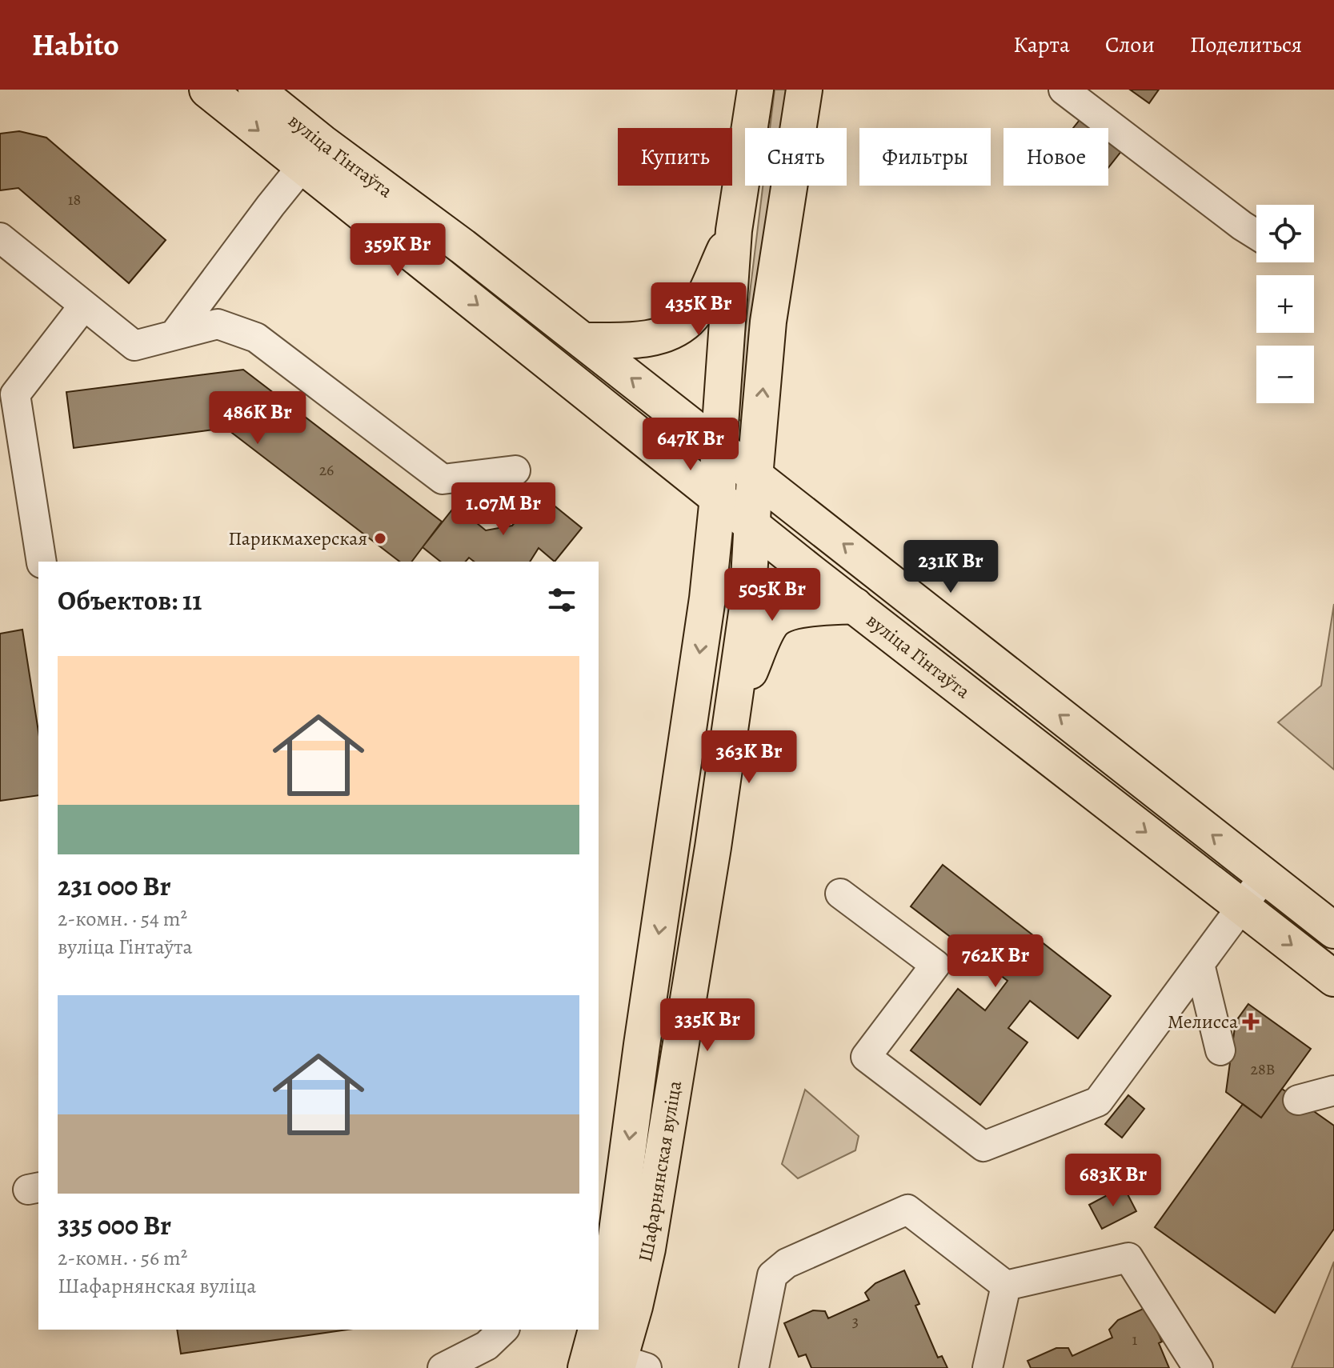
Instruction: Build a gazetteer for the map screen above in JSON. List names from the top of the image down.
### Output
{
  "streets": {
    "main road": ["вуліца Гінтаўта", "Шафарнянская вуліца"]
  },
  "crossings": [
    ["вуліца Гінтаўта", "Шафарнянская вуліца"]
  ],
  "places": {
    "other": ["Парикмахерская"],
    "health": ["Мелисса"]
  },
  "house_numbers": [
    "18",
    "26",
    "28В",
    "3",
    "1"
  ],
  "page": {
    "header": "Habito",
    "nav": ["Карта", "Слои", "Поделиться"],
    "chip": [
      "Купить",
      "Снять",
      "Фильтры",
      "Новое"
    ],
    "map_buttons": ["+", "−"],
    "price": [
      "359K Br",
      "435K Br",
      "486K Br",
      "647K Br",
      "1.07M Br",
      "231K Br",
      "505K Br",
      "363K Br",
      "762K Br",
      "335K Br",
      "683K Br"
    ],
    "heading": "Объектов: 11",
    "list": [
      {
        "name": "231 000 Br",
        "note": "2-комн. · 54 m² · вуліца Гінтаўта"
      },
      {
        "name": "335 000 Br",
        "note": "2-комн. · 56 m² · Шафарнянская вуліца"
      }
    ]
  }
}
